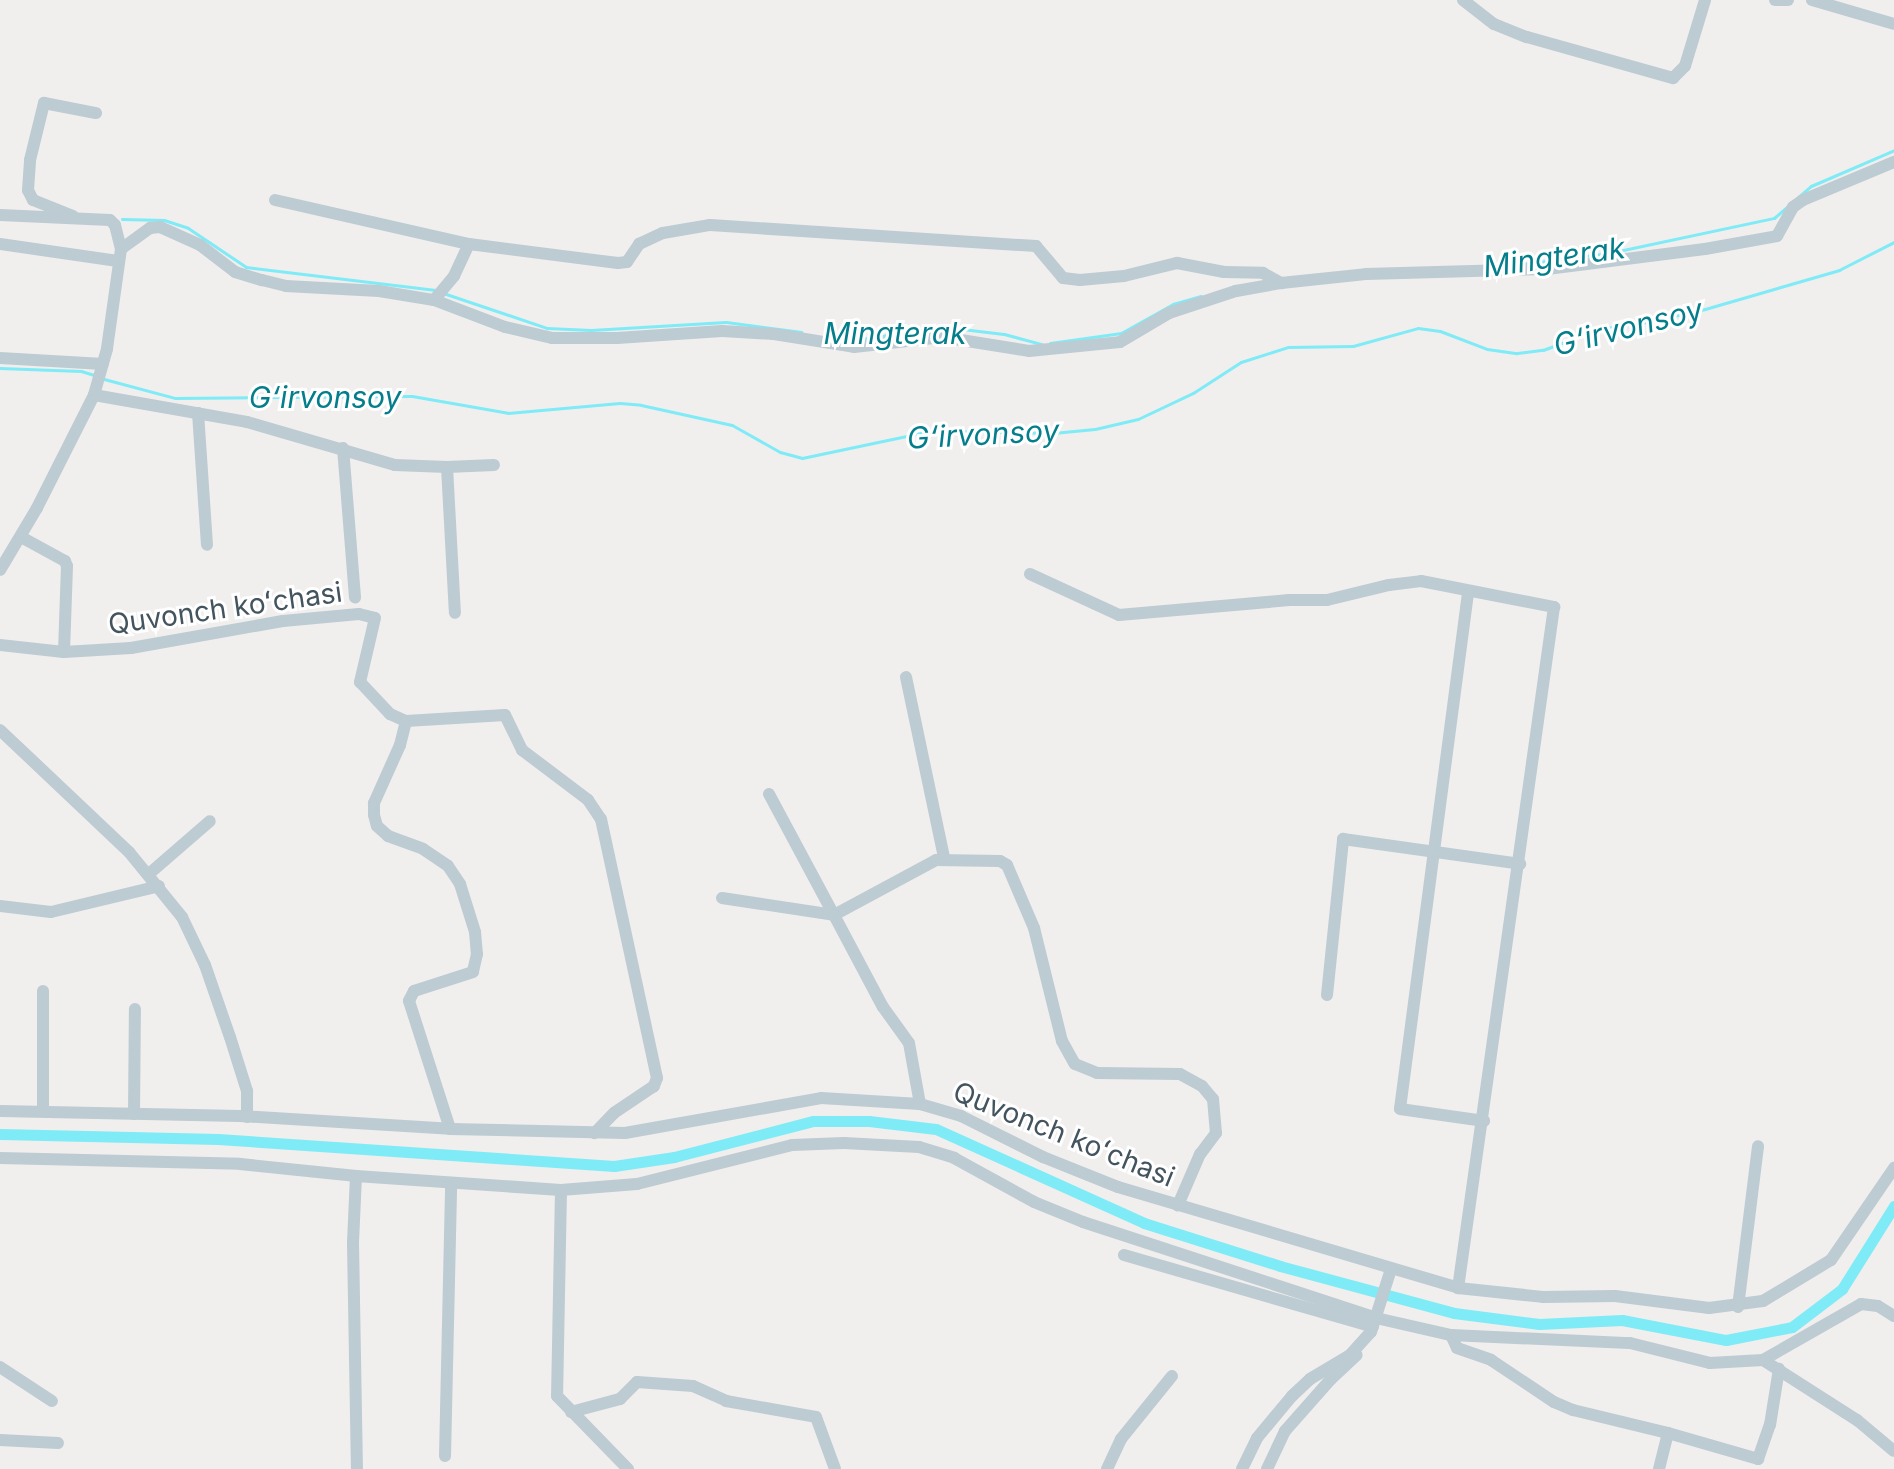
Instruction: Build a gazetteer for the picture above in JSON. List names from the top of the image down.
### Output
{
  "streets": {
    "street": ["Quvonch koʻchasi"]
  },
  "water": ["Mingterak", "G‘irvonsoy"]
}
